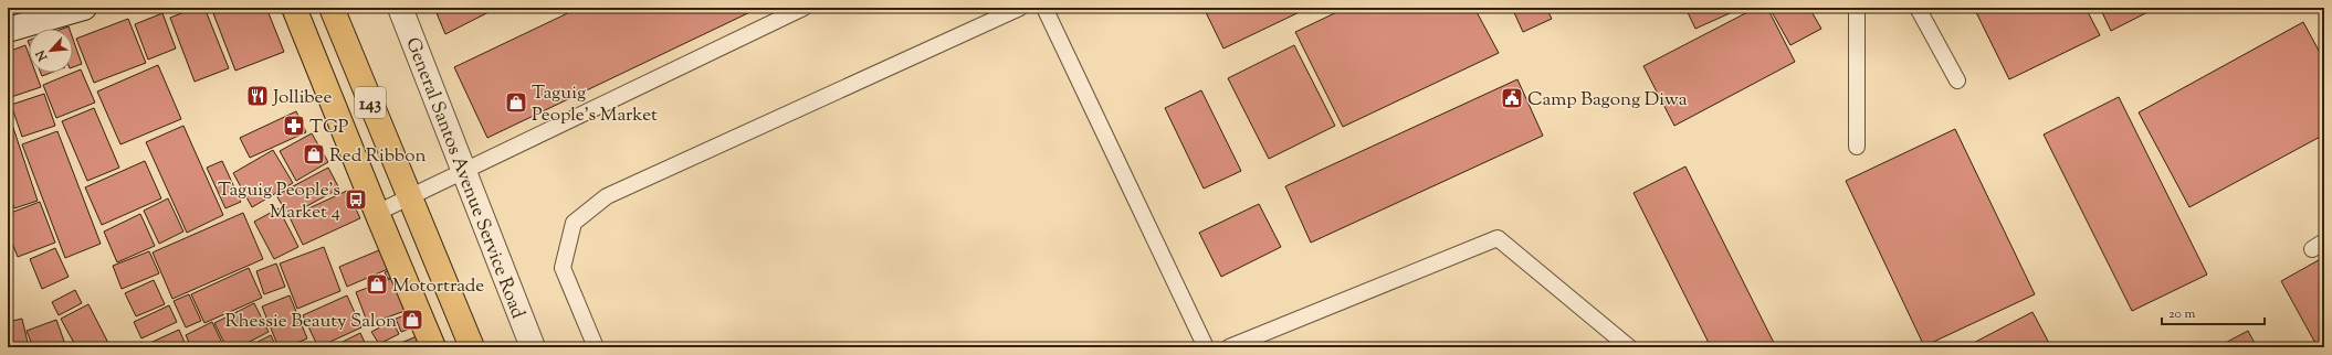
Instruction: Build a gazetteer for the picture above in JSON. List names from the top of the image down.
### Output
{
  "streets": {
    "main road": ["143"],
    "street": ["General Santos Avenue Service Road"]
  },
  "places": {
    "restaurant": ["Jollibee"],
    "public building": ["Camp Bagong Diwa"],
    "shop": [
      "Taguig People's Market",
      "Red Ribbon",
      "Motortrade",
      "Rhessie Beauty Salon"
    ],
    "pharmacy": ["TGP"],
    "bus stop": ["Taguig People's Market 4"]
  },
  "scale_bar": "20 m",
  "north": "bottom left"
}
